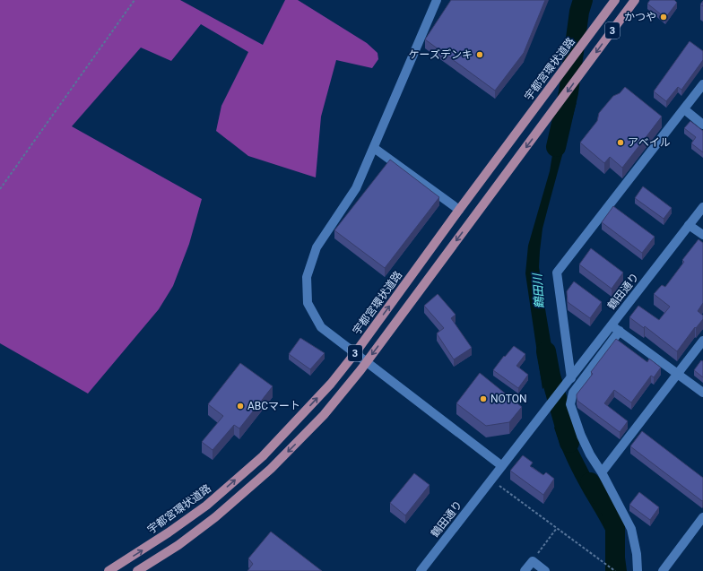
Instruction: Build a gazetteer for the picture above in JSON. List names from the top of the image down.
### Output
{
  "streets": {
    "main road": ["3", "宇都宮環状道路"],
    "street": ["鶴田通り"]
  },
  "water": ["鶴田川"],
  "places": [
    "かつや",
    "ケーズデンキ",
    "アベイル",
    "NOTON",
    "ABCマート"
  ]
}
